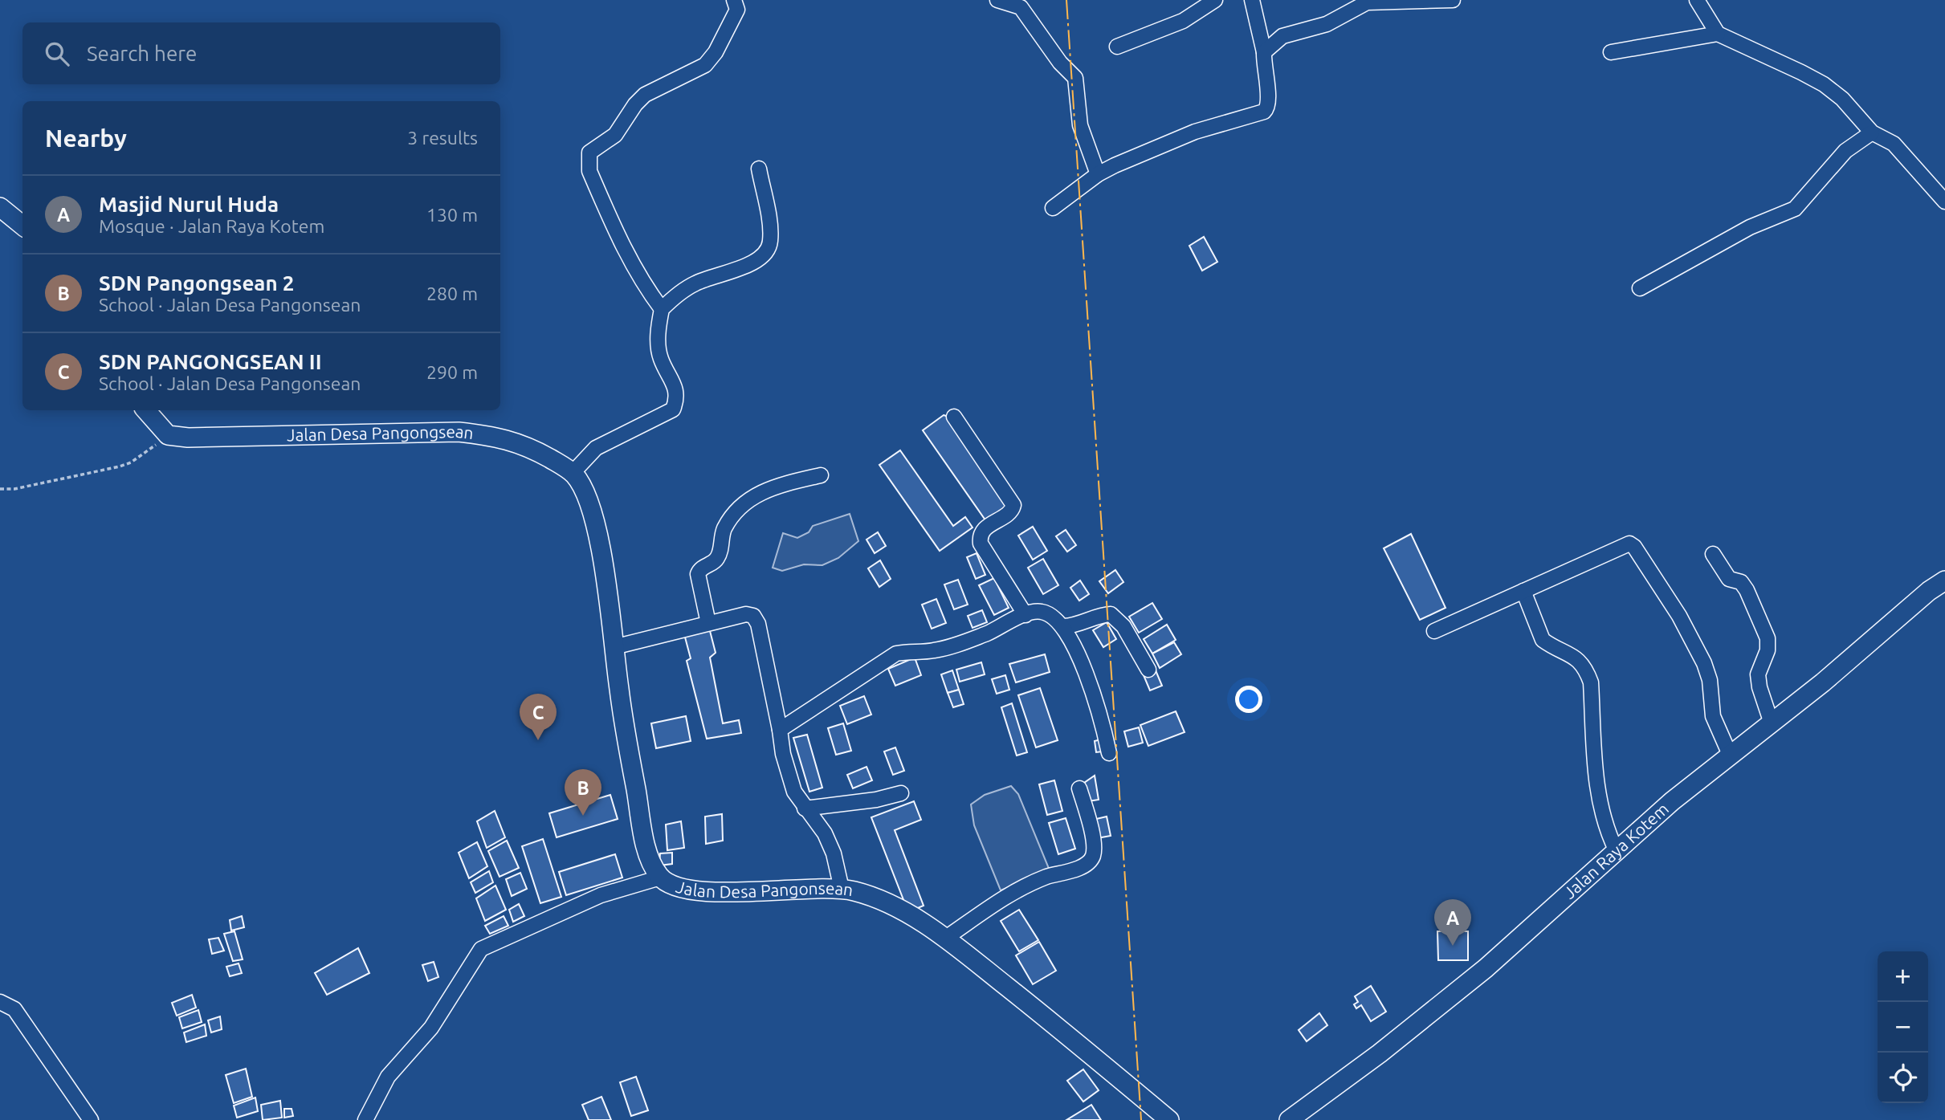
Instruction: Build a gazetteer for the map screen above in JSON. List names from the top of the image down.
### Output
{
  "streets": {
    "street": ["Jalan Desa Pangongsean", "Jalan Raya Kotem", "Jalan Desa Pangonsean"]
  },
  "crossings": [
    ["Jalan Desa Pangongsean", "Jalan Desa Pangonsean"]
  ],
  "page": {
    "search": "Search here",
    "heading": ["Nearby", "3 results"],
    "list": [
      {
        "mark": "A",
        "name": "Masjid Nurul Huda",
        "note": "Mosque · Jalan Raya Kotem",
        "value": "130 m"
      },
      {
        "mark": "B",
        "name": "SDN Pangongsean 2",
        "note": "School · Jalan Desa Pangonsean",
        "value": "280 m"
      },
      {
        "mark": "C",
        "name": "SDN PANGONGSEAN II",
        "note": "School · Jalan Desa Pangonsean",
        "value": "290 m"
      }
    ],
    "pins": ["C", "B", "A"],
    "map_buttons": ["+", "−"]
  }
}
